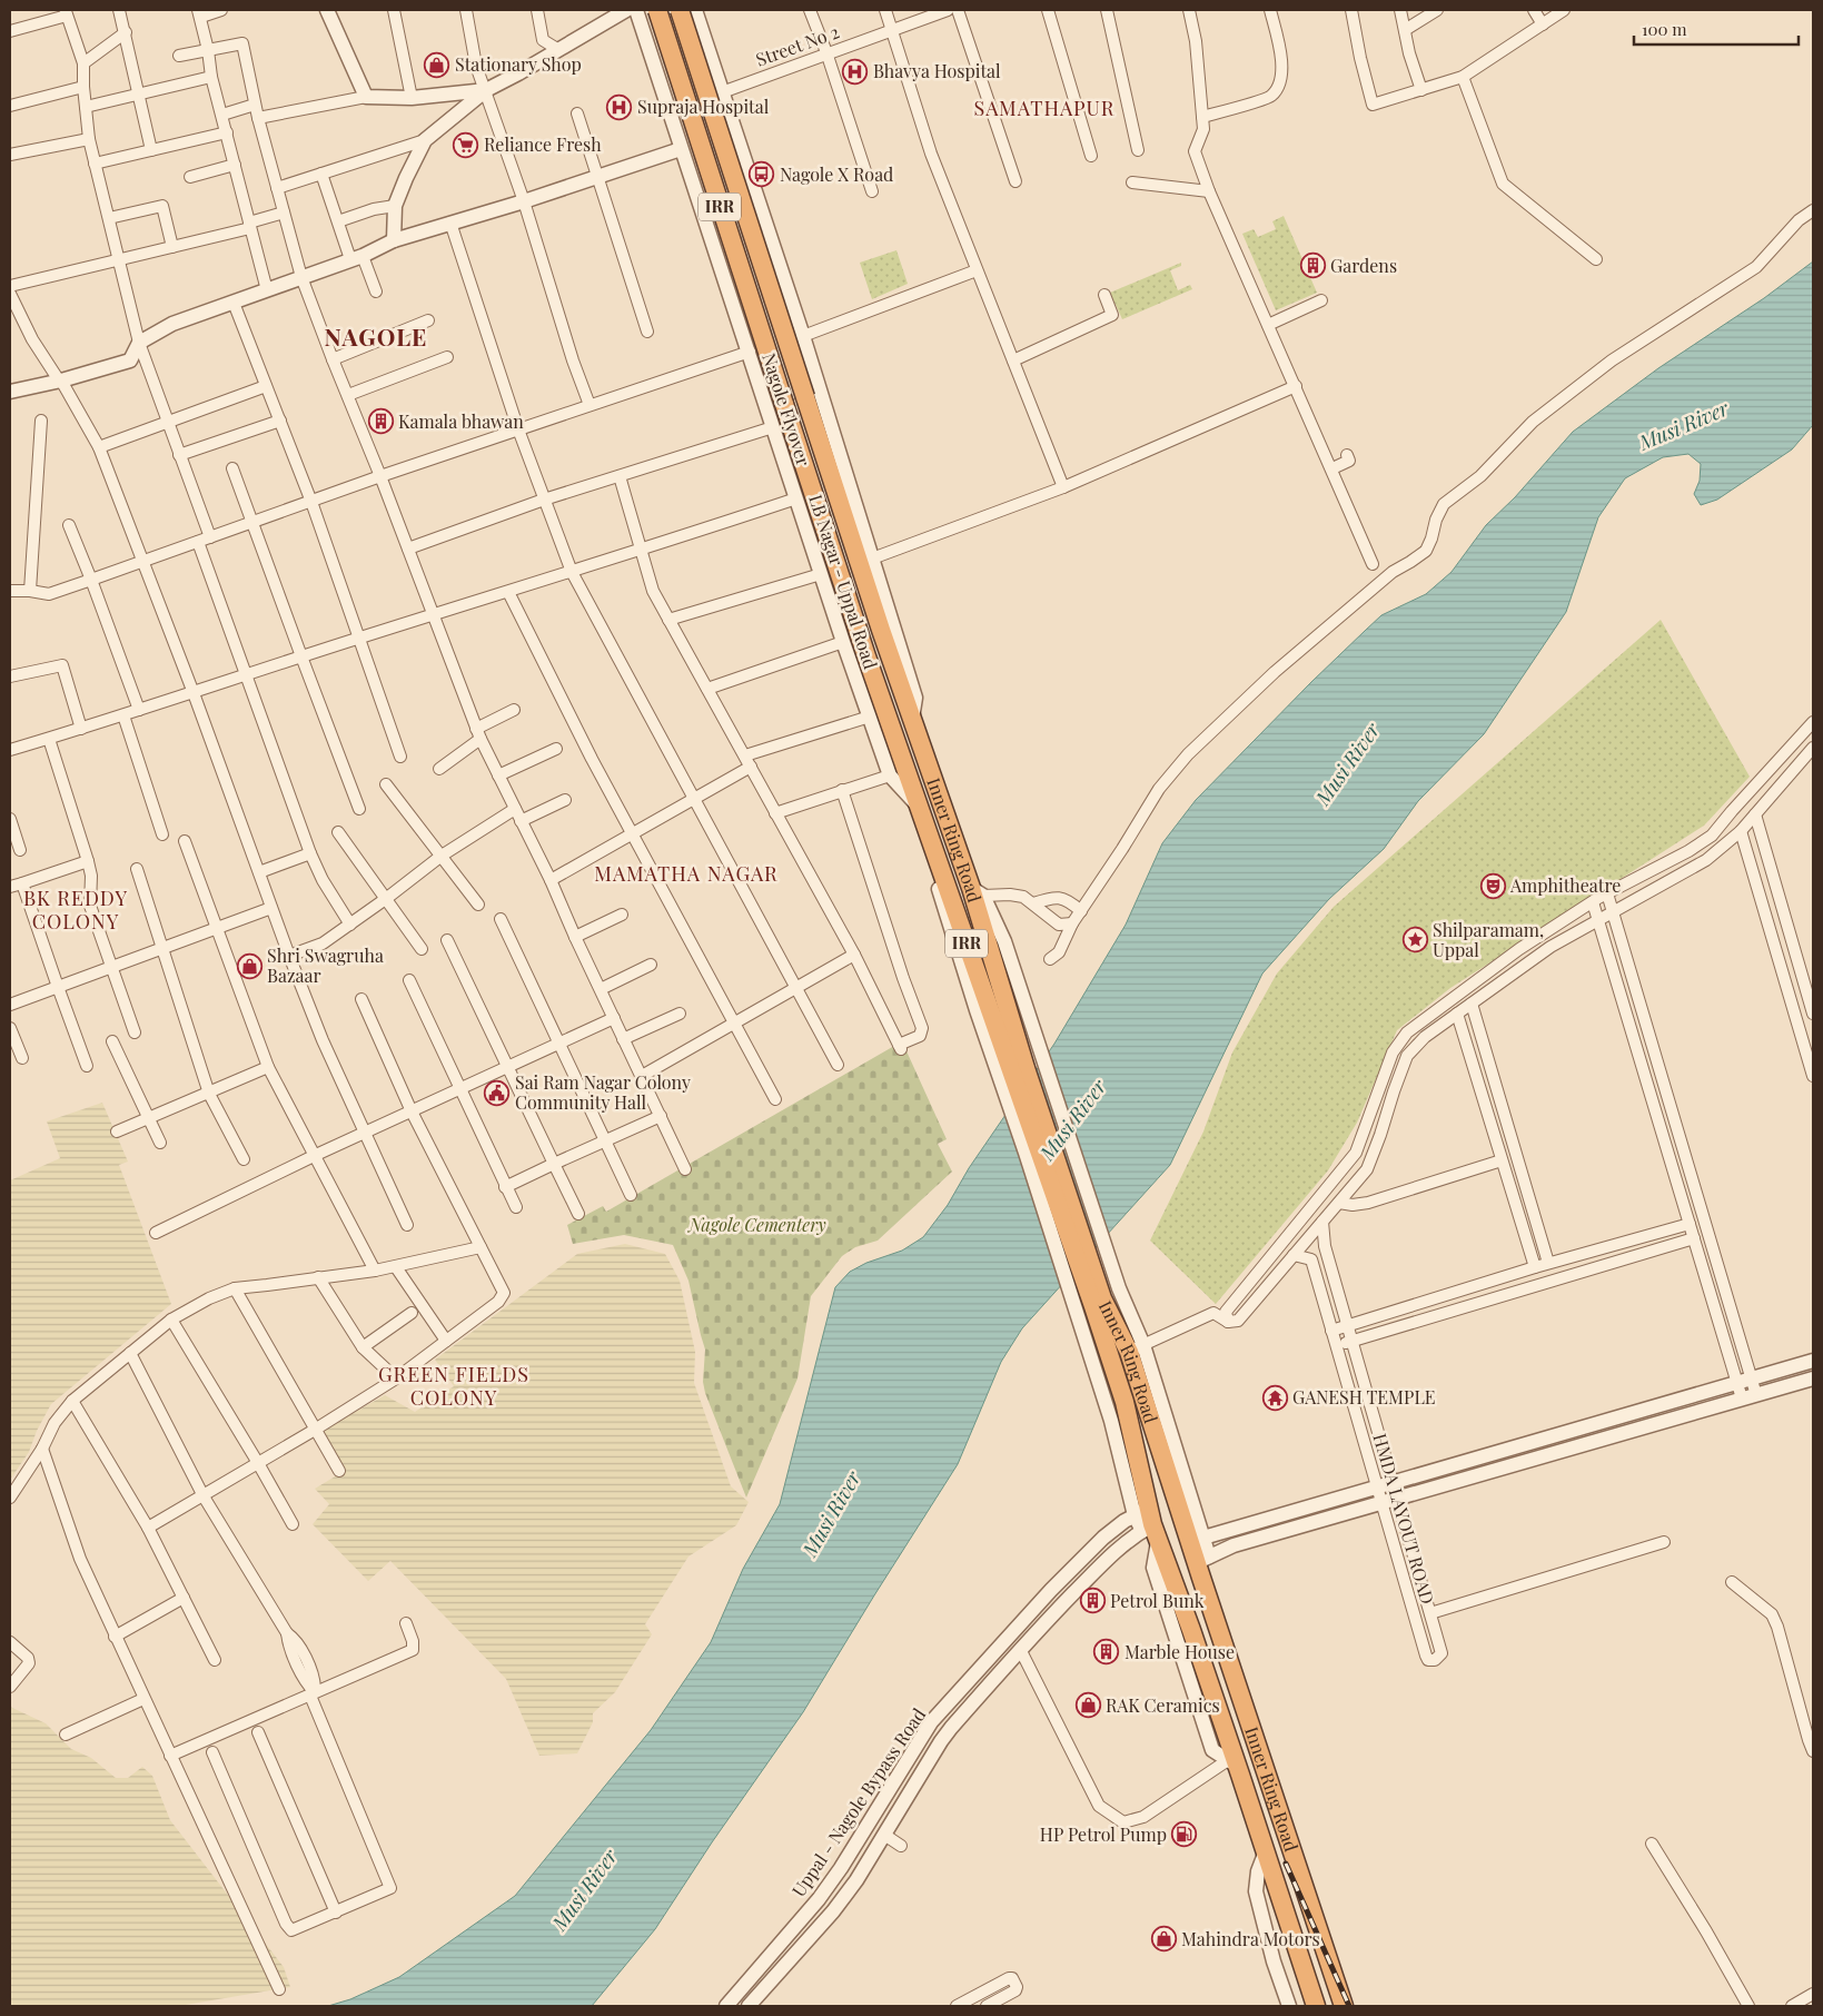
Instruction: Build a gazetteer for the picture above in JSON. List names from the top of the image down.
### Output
{
  "streets": {
    "highway": ["IRR", "Nagole Flyover", "Inner Ring Road"],
    "street": [
      "Street No 2",
      "LB Nagar - Uppal Road",
      "HMDA LAYOUT ROAD",
      "Uppal - Nagole Bypass Road"
    ]
  },
  "crossings": [
    ["Street No 2", "LB Nagar - Uppal Road"],
    ["Nagole Flyover", "LB Nagar - Uppal Road"],
    ["Nagole Flyover", "Inner Ring Road"],
    ["LB Nagar - Uppal Road", "Inner Ring Road"],
    ["Inner Ring Road", "Uppal - Nagole Bypass Road"]
  ],
  "districts": [
    "SAMATHAPUR",
    "NAGOLE",
    "MAMATHA NAGAR",
    "BK REDDY COLONY",
    "GREEN FIELDS COLONY"
  ],
  "water": ["Musi River"],
  "parks": ["Nagole Cementery"],
  "places": {
    "shop": [
      "Stationary Shop",
      "Shri Swagruha Bazaar",
      "RAK Ceramics",
      "Mahindra Motors"
    ],
    "hospital": ["Bhavya Hospital", "Supraja Hospital"],
    "supermarket": ["Reliance Fresh"],
    "bus stop": ["Nagole X Road"],
    "building": [
      "Gardens",
      "Kamala bhawan",
      "Petrol Bunk",
      "Marble House"
    ],
    "theatre": ["Amphitheatre"],
    "place": ["Shilparamam, Uppal"],
    "public building": ["Sai Ram Nagar Colony Community Hall"],
    "temple": ["GANESH TEMPLE"],
    "fuel station": ["HP Petrol Pump"]
  },
  "scale_bar": "100 m"
}
